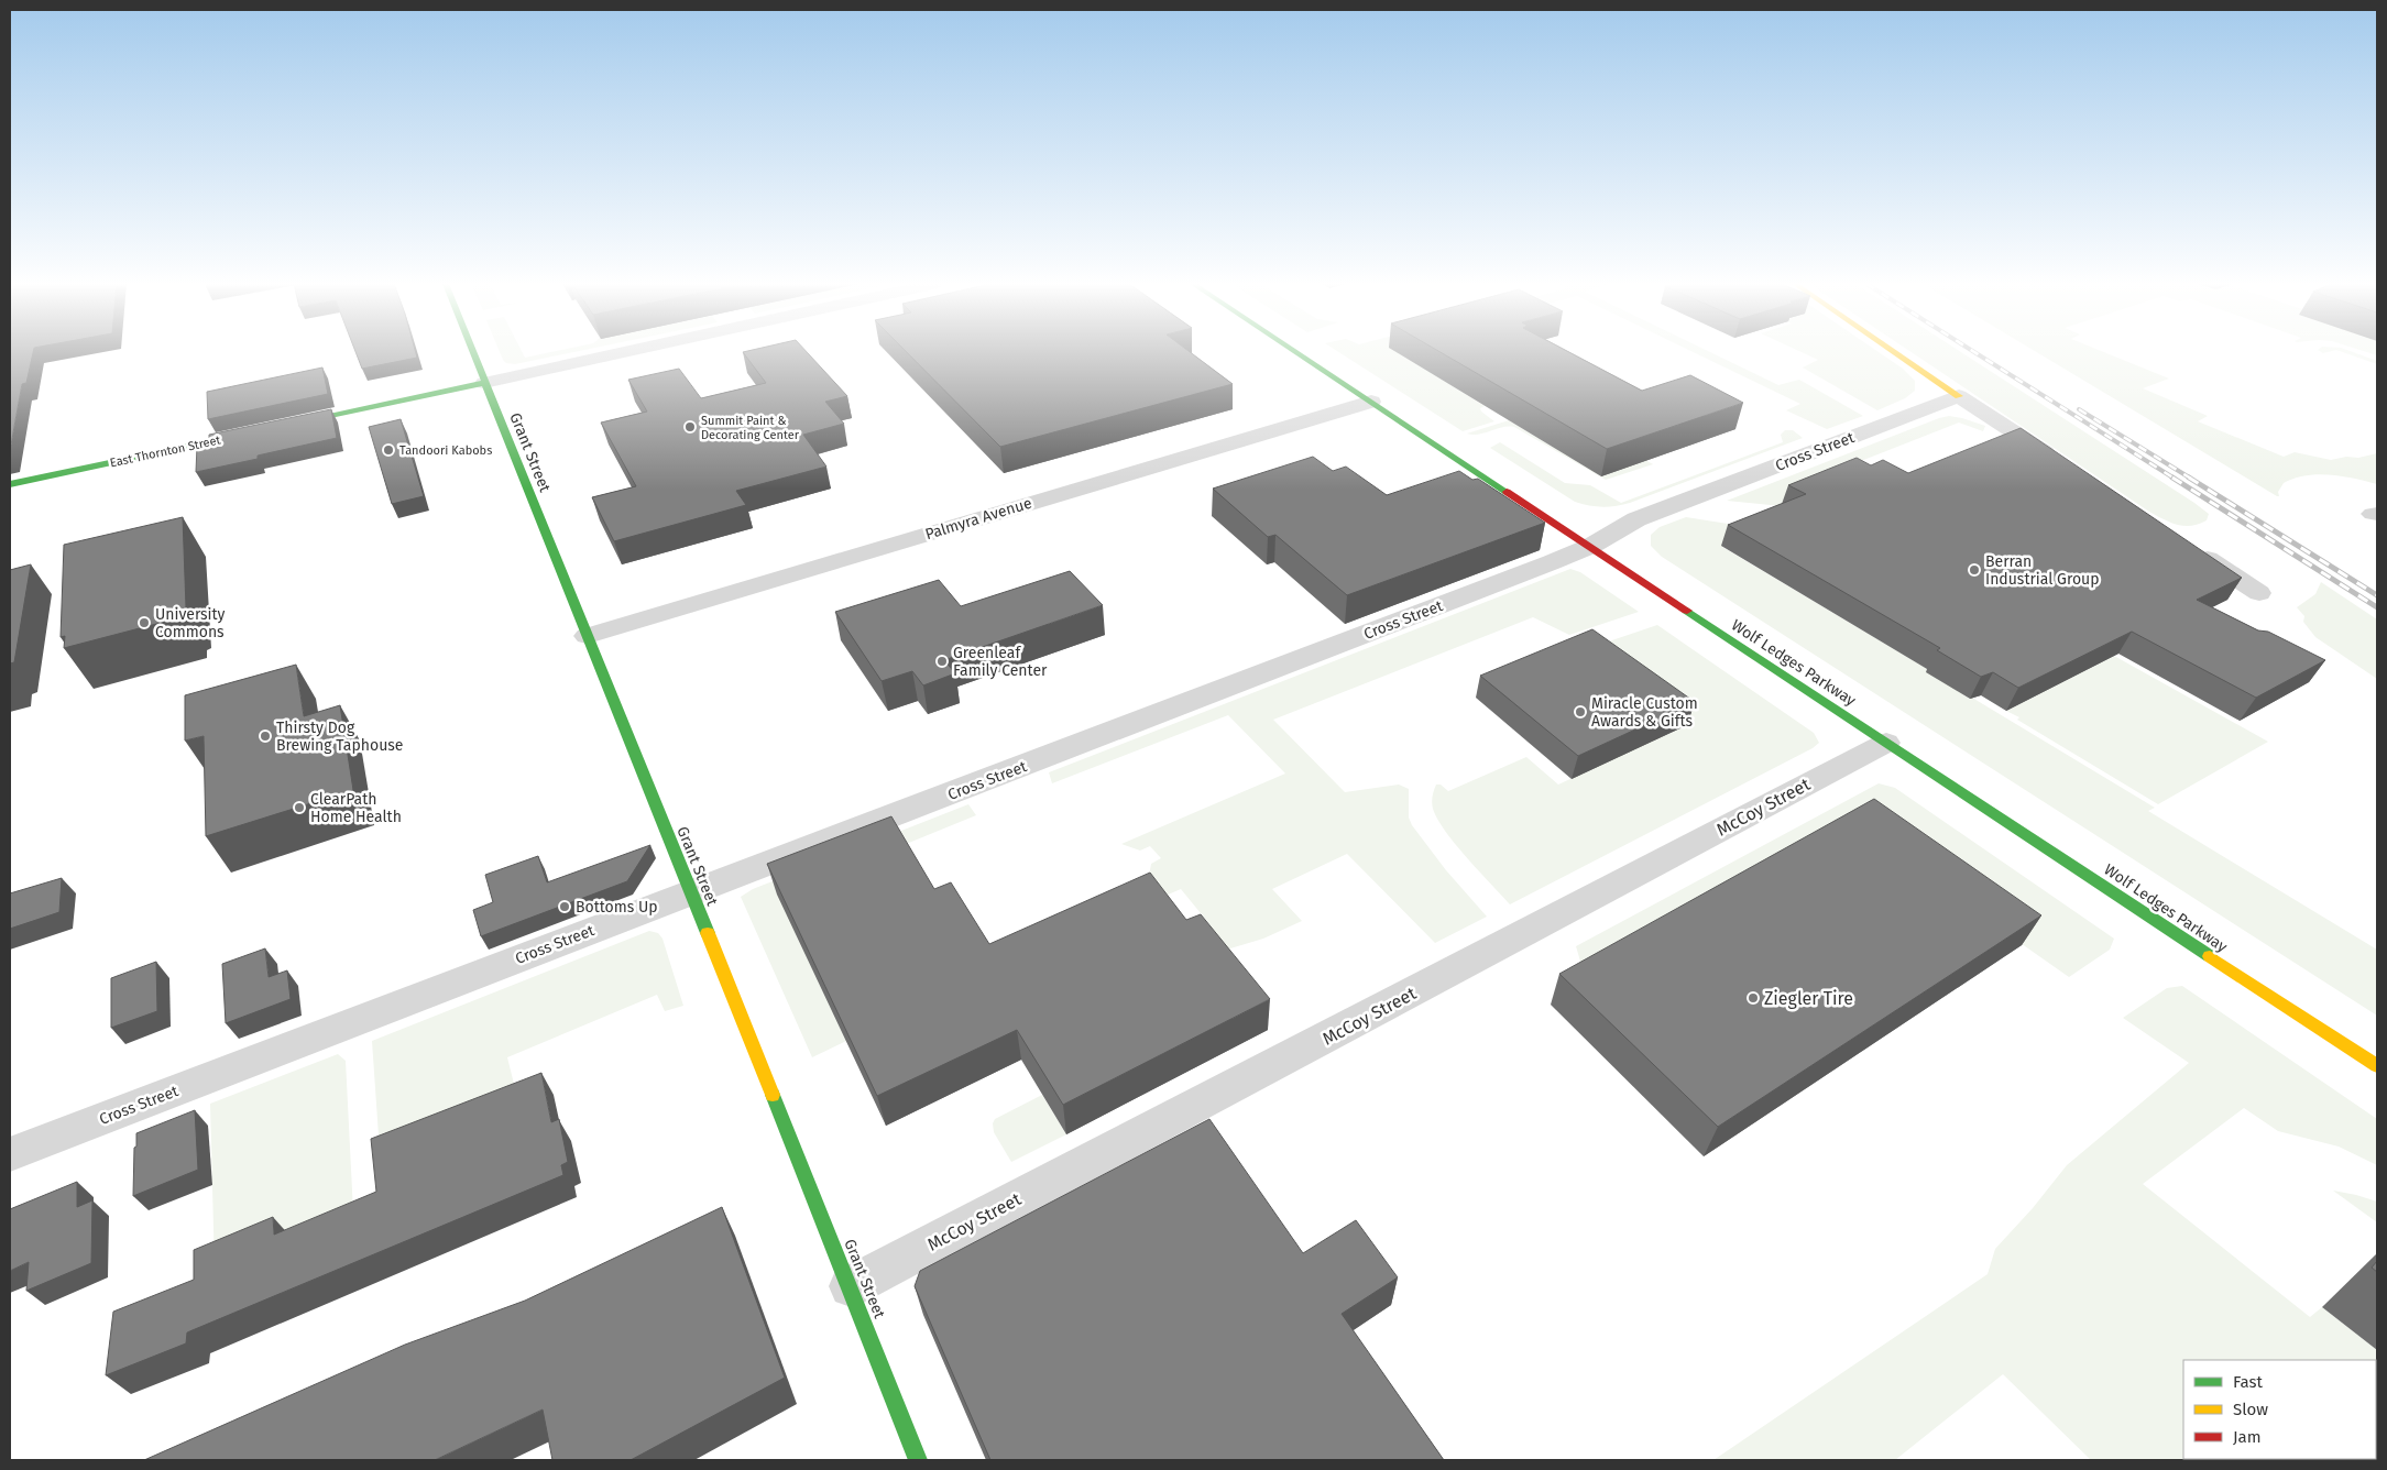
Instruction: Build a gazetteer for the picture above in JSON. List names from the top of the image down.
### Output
{
  "streets": {
    "main road": ["East Thornton Street", "Grant Street", "Wolf Ledges Parkway"],
    "street": ["Cross Street", "Palmyra Avenue", "McCoy Street"]
  },
  "crossings": [
    ["Cross Street", "Grant Street"],
    ["Cross Street", "Wolf Ledges Parkway"],
    ["Grant Street", "Palmyra Avenue"],
    ["Grant Street", "McCoy Street"],
    ["Palmyra Avenue", "Wolf Ledges Parkway"],
    ["Wolf Ledges Parkway", "McCoy Street"]
  ],
  "places": [
    "Summit Paint & Decorating Center",
    "Tandoori Kabobs",
    "Berran Industrial Group",
    "University Commons",
    "Greenleaf Family Center",
    "Miracle Custom Awards & Gifts",
    "Thirsty Dog Brewing Taphouse",
    "ClearPath Home Health",
    "Bottoms Up",
    "Ziegler Tire"
  ],
  "legend": ["Fast", "Slow", "Jam"]
}
